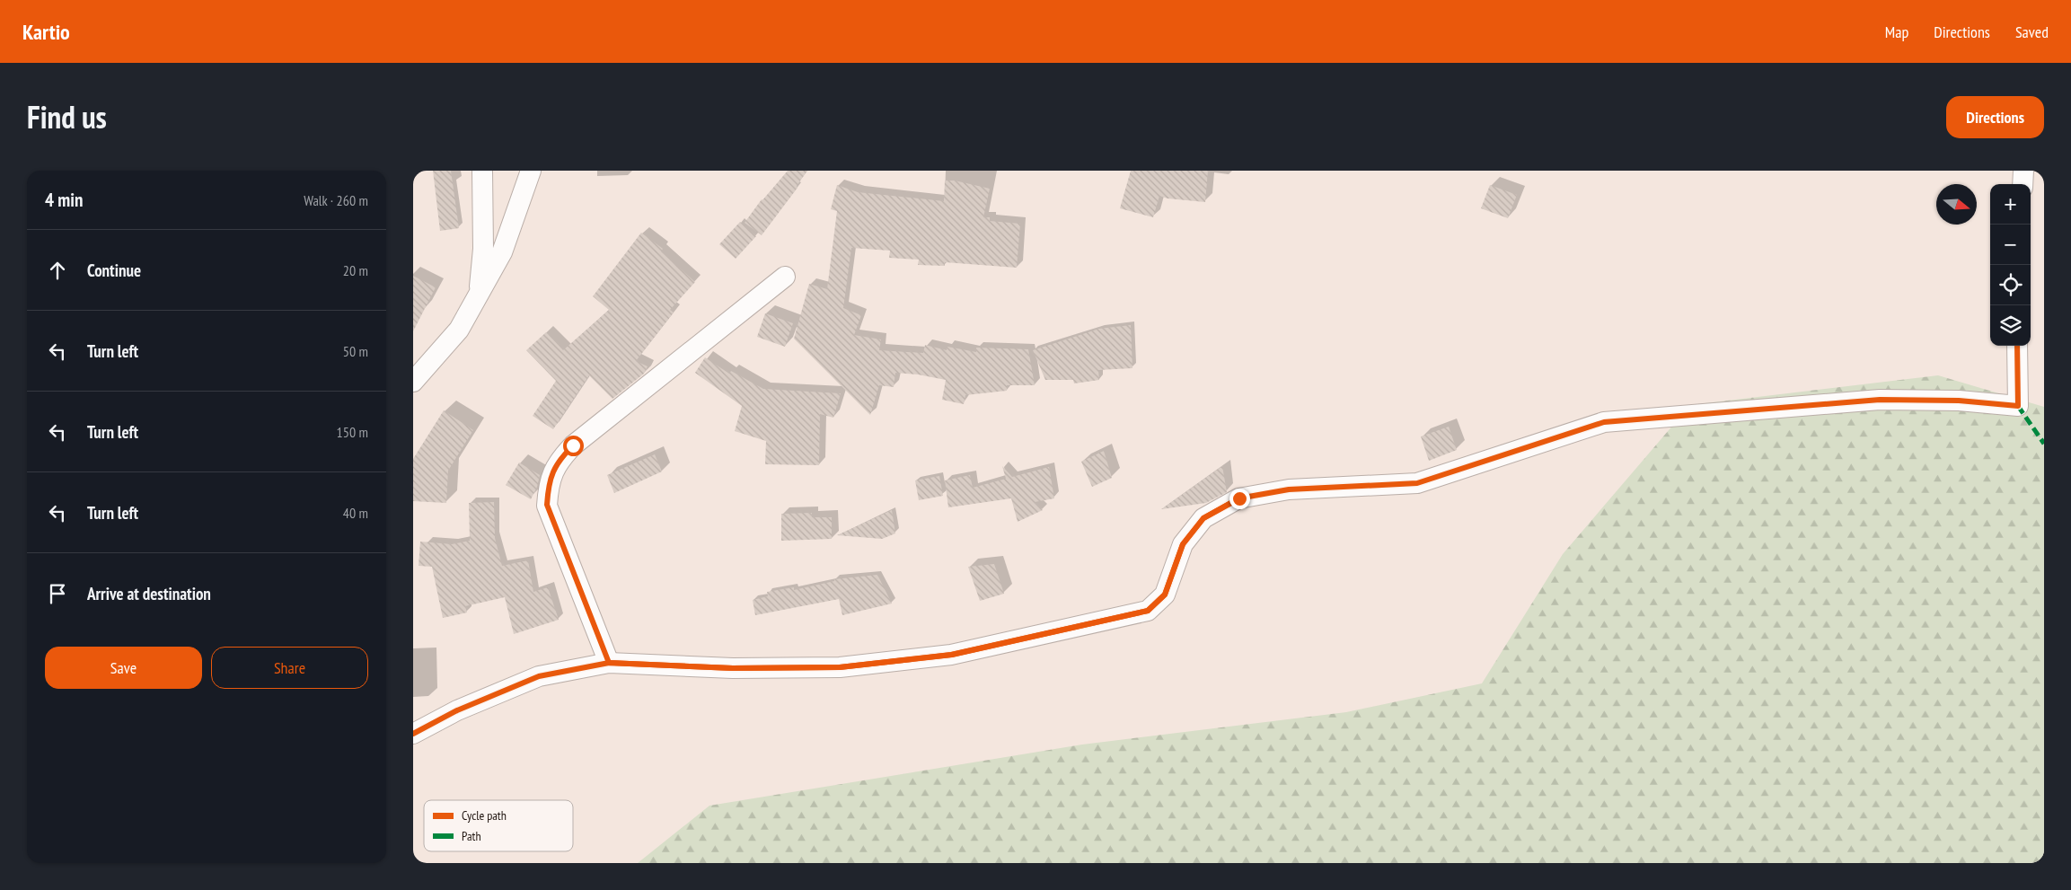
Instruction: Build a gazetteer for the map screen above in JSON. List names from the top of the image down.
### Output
{
  "legend": ["Cycle path", "Path"],
  "north": "right",
  "page": {
    "header": "Kartio",
    "nav": ["Map", "Directions", "Saved"],
    "title": "Find us",
    "buttons": [
      "Directions",
      ["Save", "Share"]
    ],
    "heading": ["4 min", "Walk · 260 m"],
    "map_buttons": ["+", "−"],
    "list": [
      ["Continue", "20 m"],
      ["Turn left", "50 m"],
      ["Turn left", "150 m"],
      ["Turn left", "40 m"],
      "Arrive at destination"
    ]
  }
}
